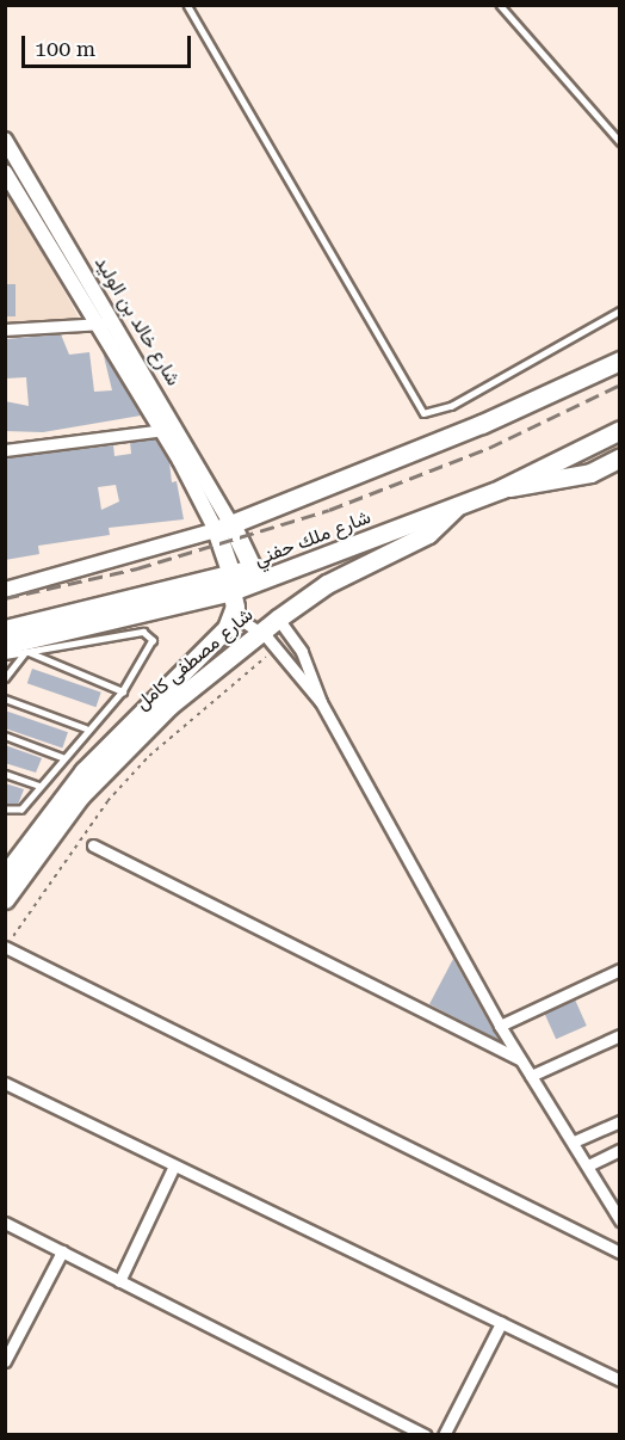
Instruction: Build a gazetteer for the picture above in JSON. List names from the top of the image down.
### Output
{
  "streets": {
    "main road": ["شارع ملك حفني", "شارع مصطفى كامل"],
    "street": ["شارع خالد بن الوليد"]
  },
  "crossings": [
    ["شارع خالد بن الوليد", "شارع مصطفى كامل"],
    ["شارع ملك حفني", "شارع مصطفى كامل"]
  ],
  "scale_bar": "100 m"
}
